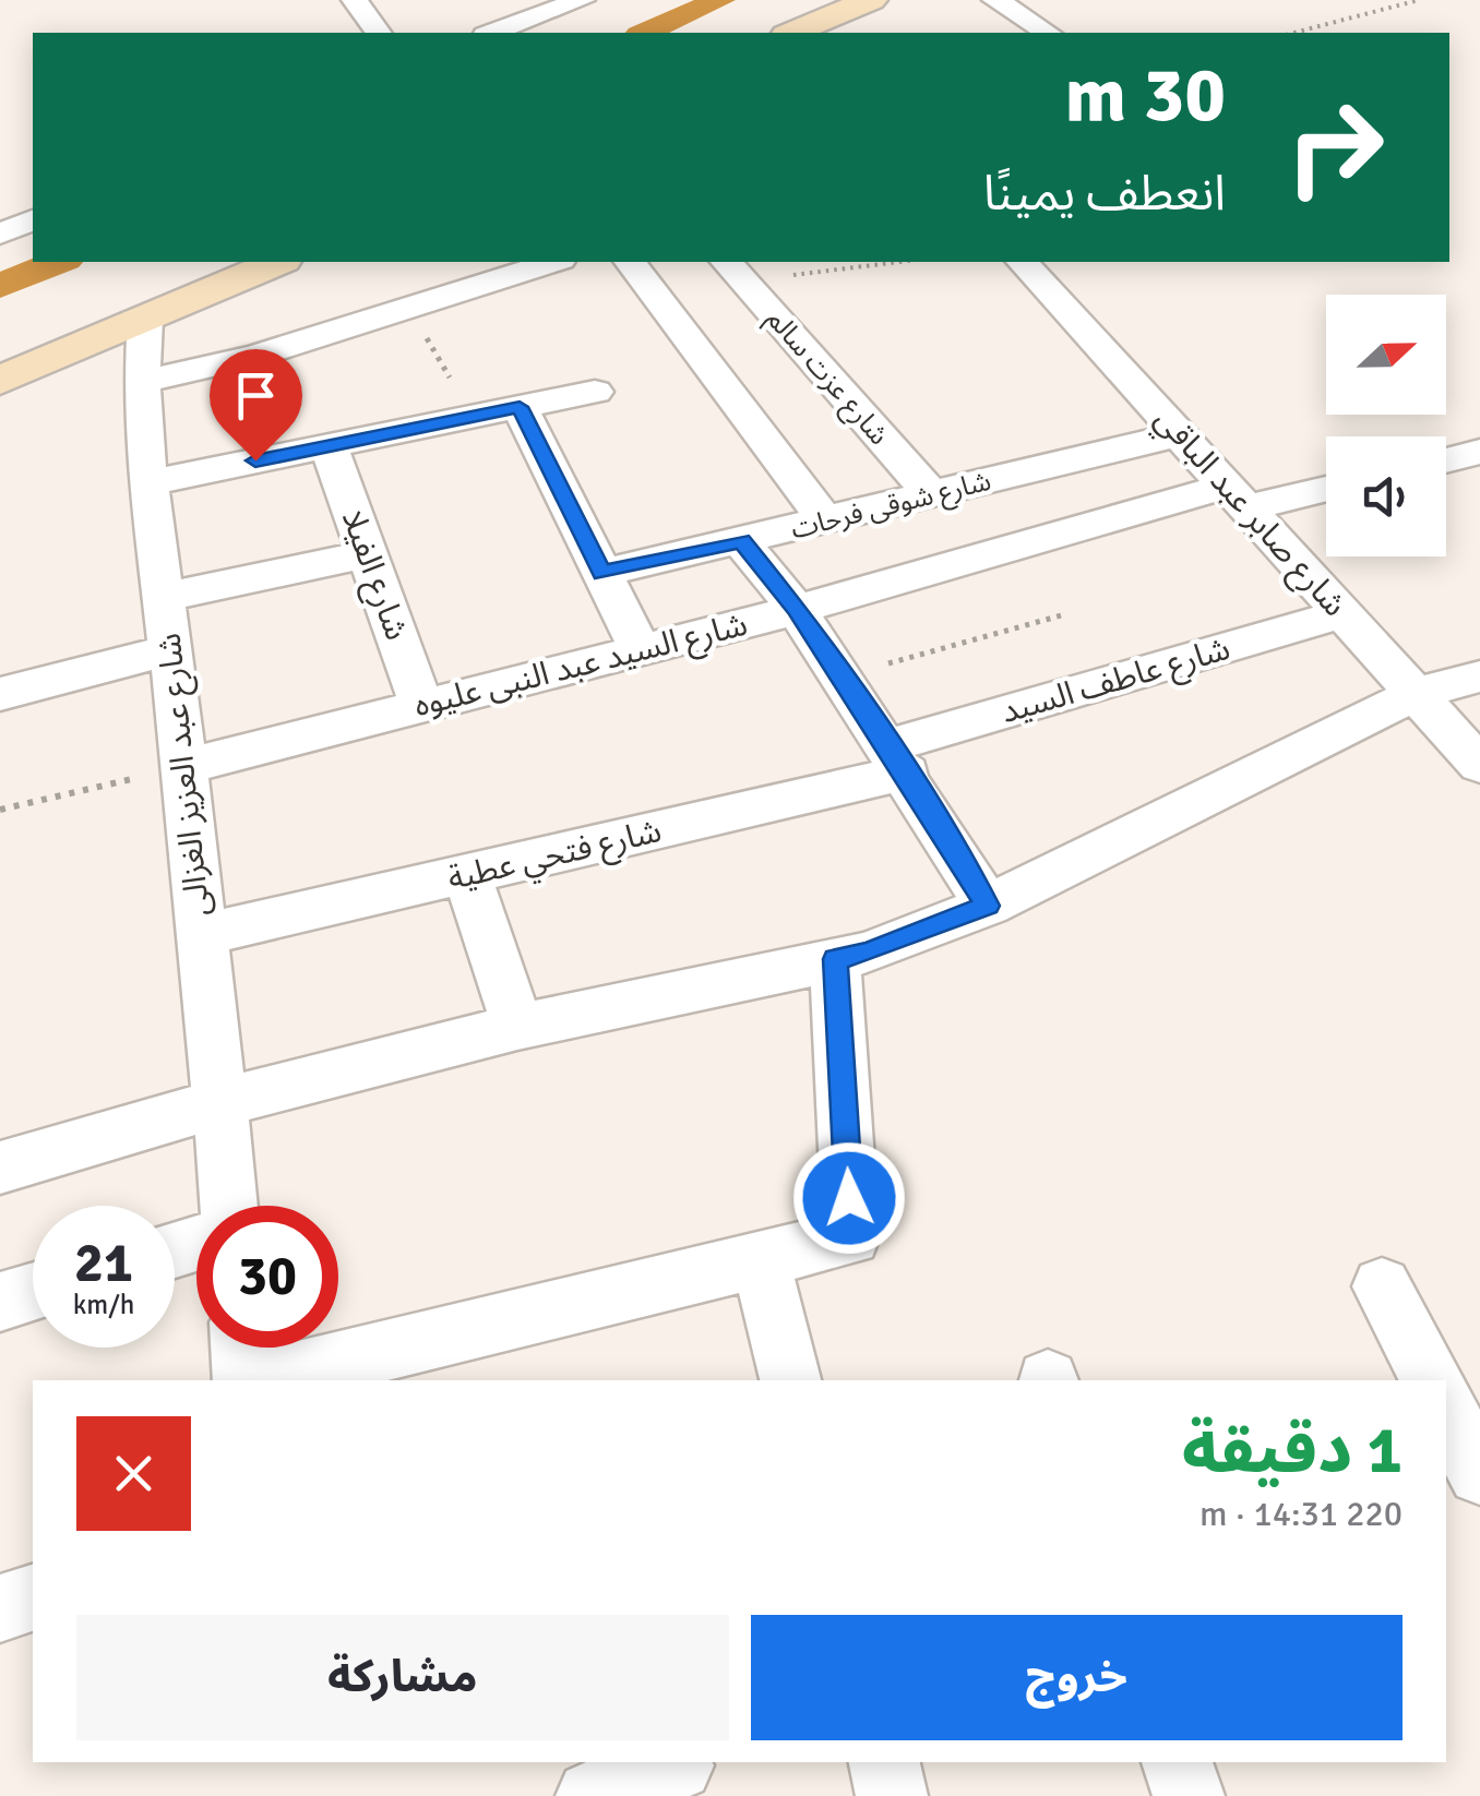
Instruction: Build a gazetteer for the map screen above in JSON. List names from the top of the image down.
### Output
{
  "streets": {
    "street": [
      "شارع عزت سالم",
      "شارع شوقى فرحات",
      "شارع صابر عبد الباقي",
      "شارع الفيلا",
      "شارع السيد عبد النبى عليوه",
      "شارع عاطف السيد",
      "شارع عبد العزيز الغزالى",
      "شارع فتحي عطية"
    ]
  },
  "crossings": [
    ["شارع عزت سالم", "شارع شوقى فرحات"],
    ["شارع شوقى فرحات", "شارع صابر عبد الباقي"],
    ["شارع صابر عبد الباقي", "شارع السيد عبد النبى عليوه"],
    ["شارع صابر عبد الباقي", "شارع عاطف السيد"],
    ["شارع الفيلا", "شارع السيد عبد النبى عليوه"],
    ["شارع السيد عبد النبى عليوه", "شارع عبد العزيز الغزالى"],
    ["شارع عاطف السيد", "شارع فتحي عطية"],
    ["شارع عبد العزيز الغزالى", "شارع فتحي عطية"]
  ],
  "north": "right",
  "page": {
    "turn": ["30 m", "انعطف يمينًا"],
    "speed": "21 km/h",
    "limit": "30",
    "heading": ["1 دقيقة", "220 m · 14:31"],
    "buttons": ["خروج", "مشاركة"]
  }
}
